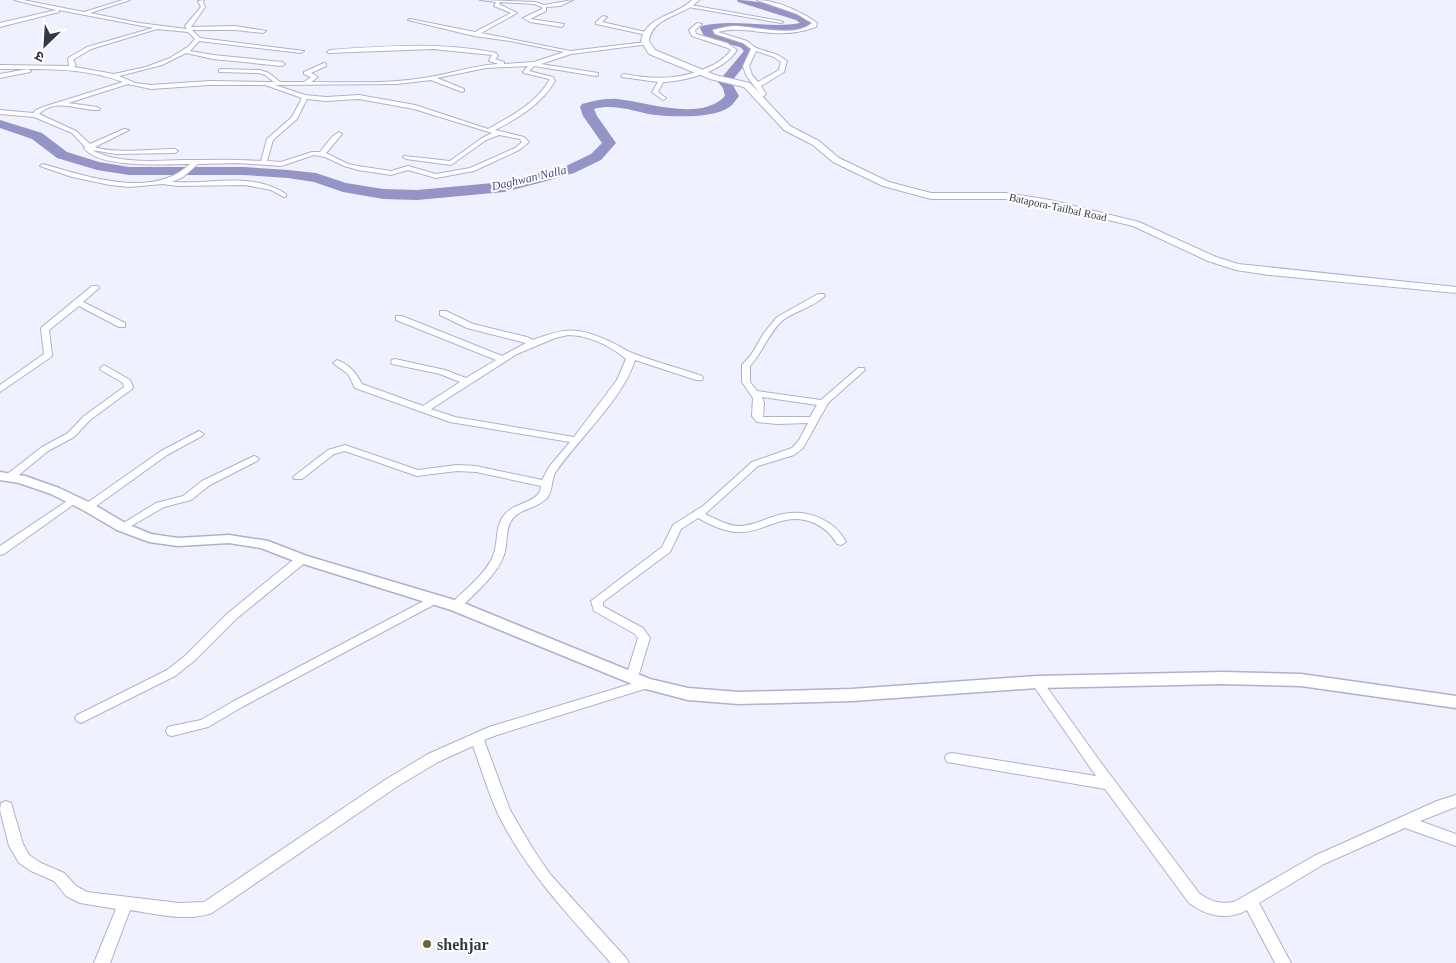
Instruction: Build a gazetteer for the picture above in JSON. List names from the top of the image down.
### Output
{
  "streets": {
    "main road": ["Batapora-Tailbal Road"]
  },
  "water": ["Daghwan Nalla"],
  "places": ["shehjar"],
  "north": "bottom left"
}
